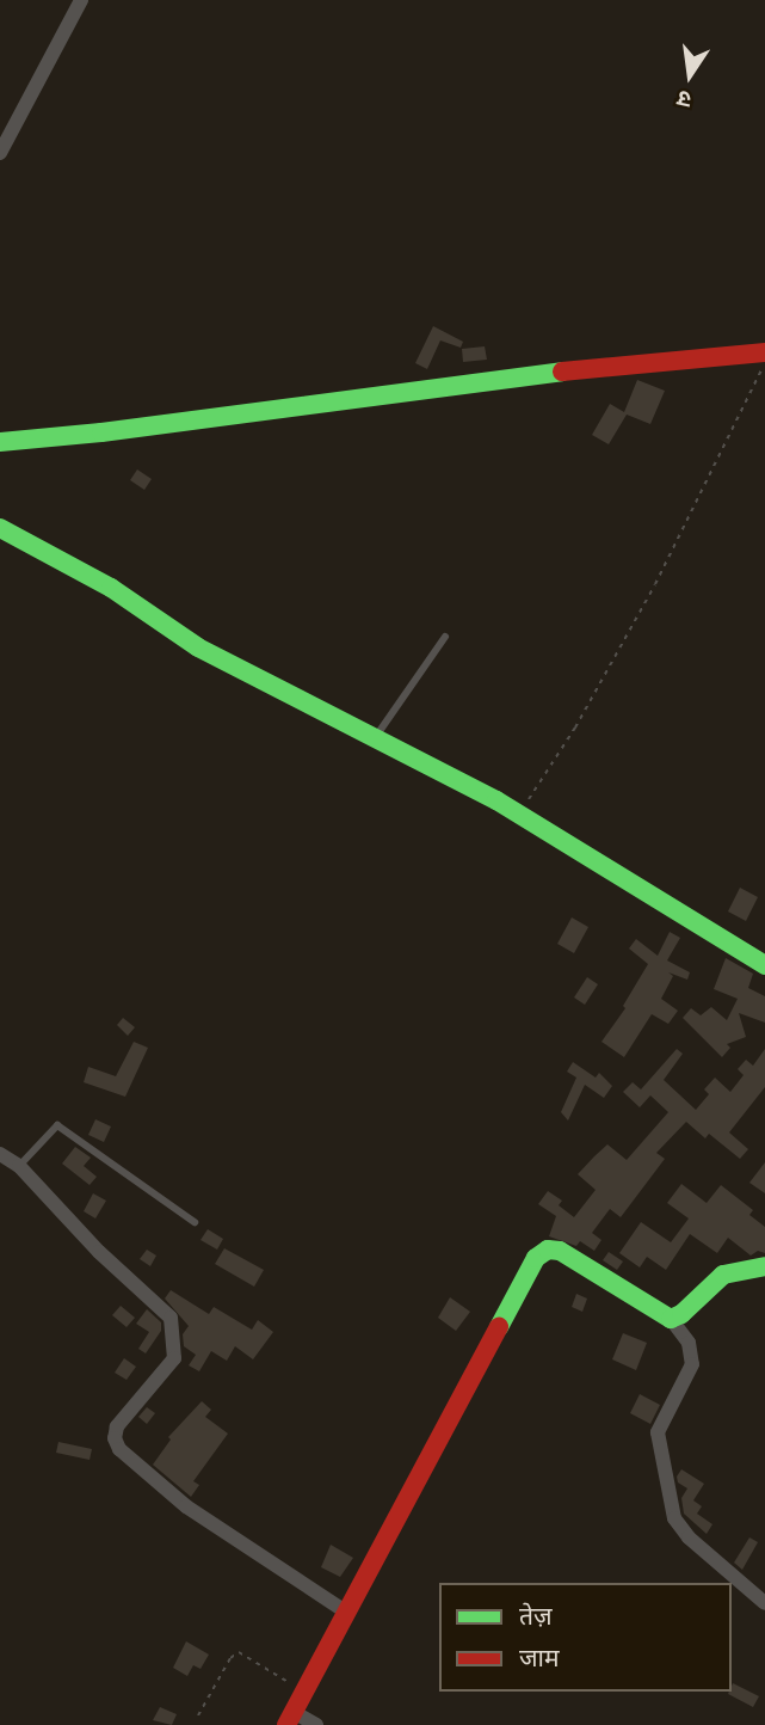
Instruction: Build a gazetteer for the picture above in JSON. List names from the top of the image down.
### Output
{
  "legend": ["तेज़", "जाम"],
  "north": "bottom"
}
